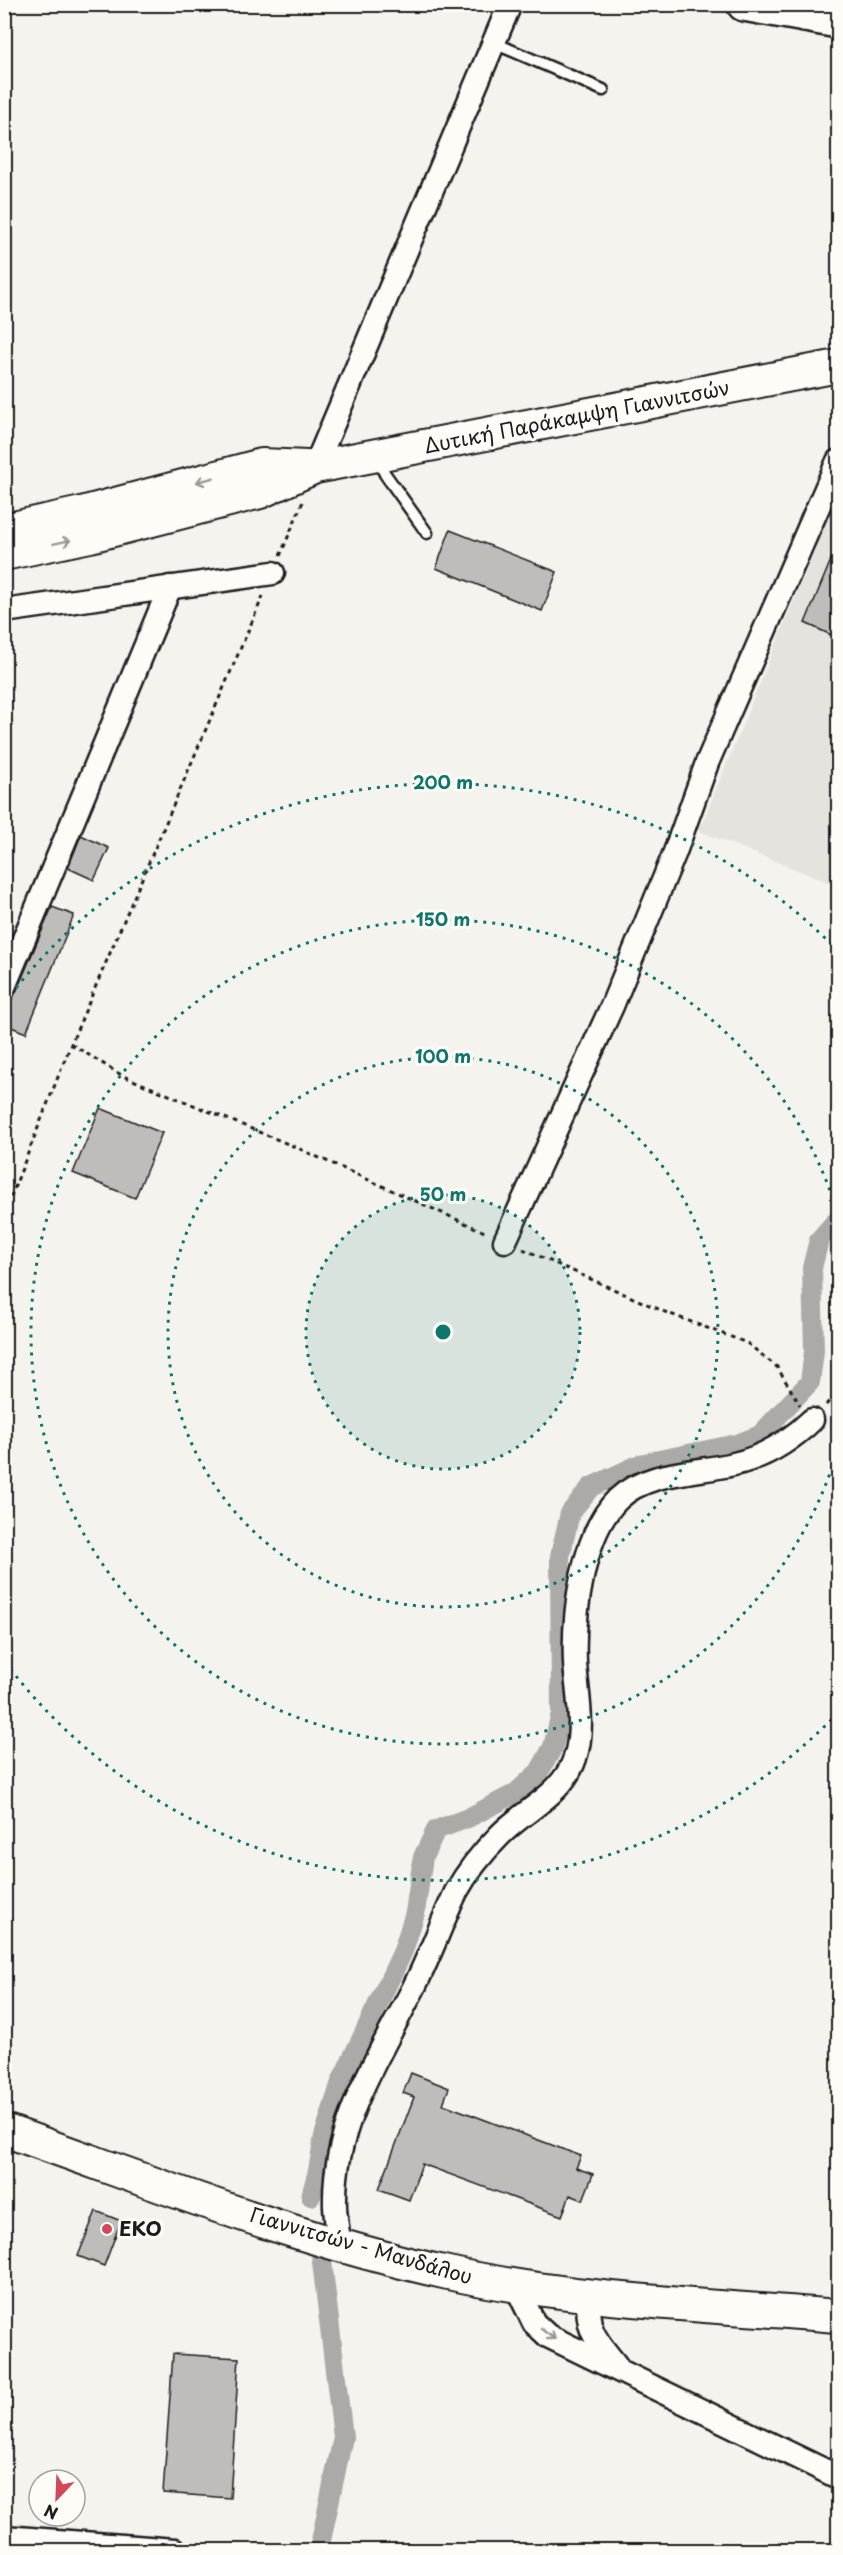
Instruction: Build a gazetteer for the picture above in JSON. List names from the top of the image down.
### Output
{
  "streets": {
    "main road": ["Δυτική Παράκαμψη Γιαννιτσών", "Γιαννιτσών - Μανδάλου"]
  },
  "places": ["EKO"],
  "north": "bottom left",
  "rings": [
    "200 m",
    "150 m",
    "100 m",
    "50 m"
  ]
}
